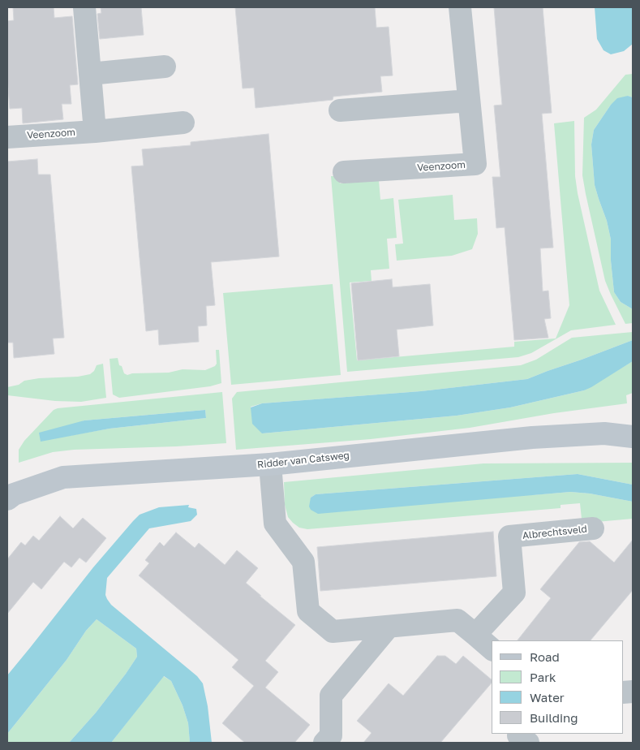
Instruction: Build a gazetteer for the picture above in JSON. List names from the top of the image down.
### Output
{
  "streets": {
    "street": ["Veenzoom", "Ridder van Catsweg", "Albrechtsveld"]
  },
  "legend": [
    "Road",
    "Park",
    "Water",
    "Building"
  ]
}
